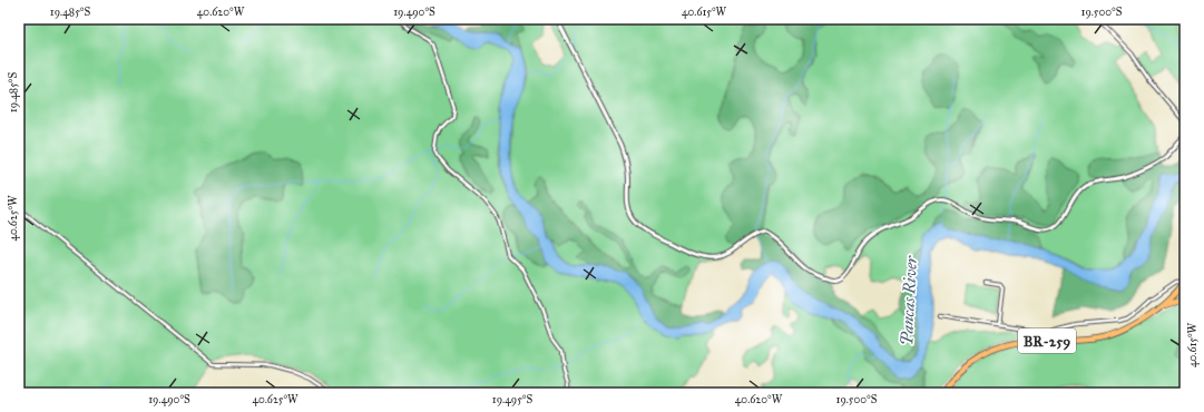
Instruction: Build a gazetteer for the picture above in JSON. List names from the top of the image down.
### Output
{
  "streets": {
    "highway": ["BR-259"]
  },
  "water": ["Pancas River"],
  "coordinates": [
    "19.485°S",
    "40.620°W",
    "19.490°S",
    "40.615°W",
    "19.500°S",
    "40.625°W",
    "19.495°S"
  ]
}
